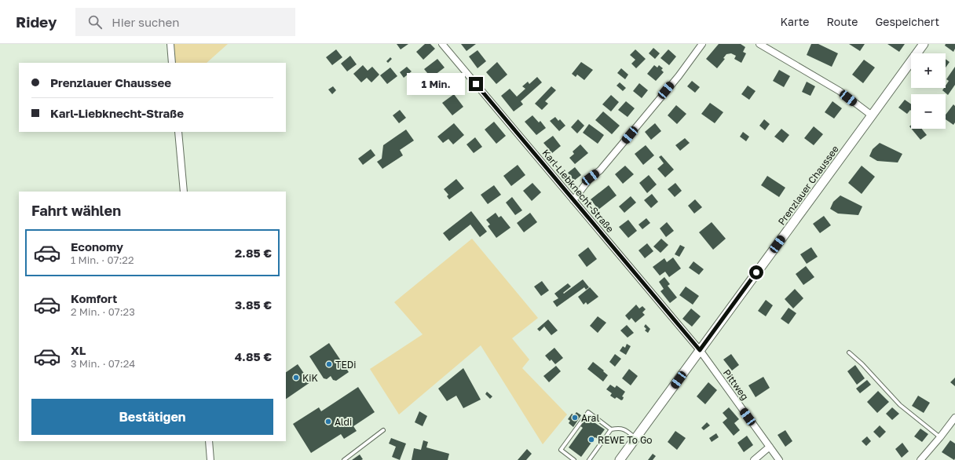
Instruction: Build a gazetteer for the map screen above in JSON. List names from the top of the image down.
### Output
{
  "streets": {
    "main road": ["Prenzlauer Chaussee"],
    "street": ["Karl-Liebknecht-Straße", "Pittweg"]
  },
  "crossings": [
    ["Prenzlauer Chaussee", "Karl-Liebknecht-Straße"],
    ["Prenzlauer Chaussee", "Pittweg"],
    ["Karl-Liebknecht-Straße", "Pittweg"]
  ],
  "places": [
    "TEDi",
    "KiK",
    "Aral",
    "Aldi",
    "REWE To Go"
  ],
  "page": {
    "header": "Ridey",
    "search": "Hier suchen",
    "nav": ["Karte", "Route", "Gespeichert"],
    "map_buttons": ["+", "−"],
    "banner": ["Prenzlauer Chaussee", "Karl-Liebknecht-Straße"],
    "bubble": "1 Min.",
    "heading": "Fahrt wählen",
    "list": [
      {
        "name": "Economy",
        "note": "1 Min. · 07:22",
        "value": "2.85 €"
      },
      {
        "name": "Komfort",
        "note": "2 Min. · 07:23",
        "value": "3.85 €"
      },
      {
        "name": "XL",
        "note": "3 Min. · 07:24",
        "value": "4.85 €"
      }
    ],
    "buttons": "Bestätigen"
  }
}
